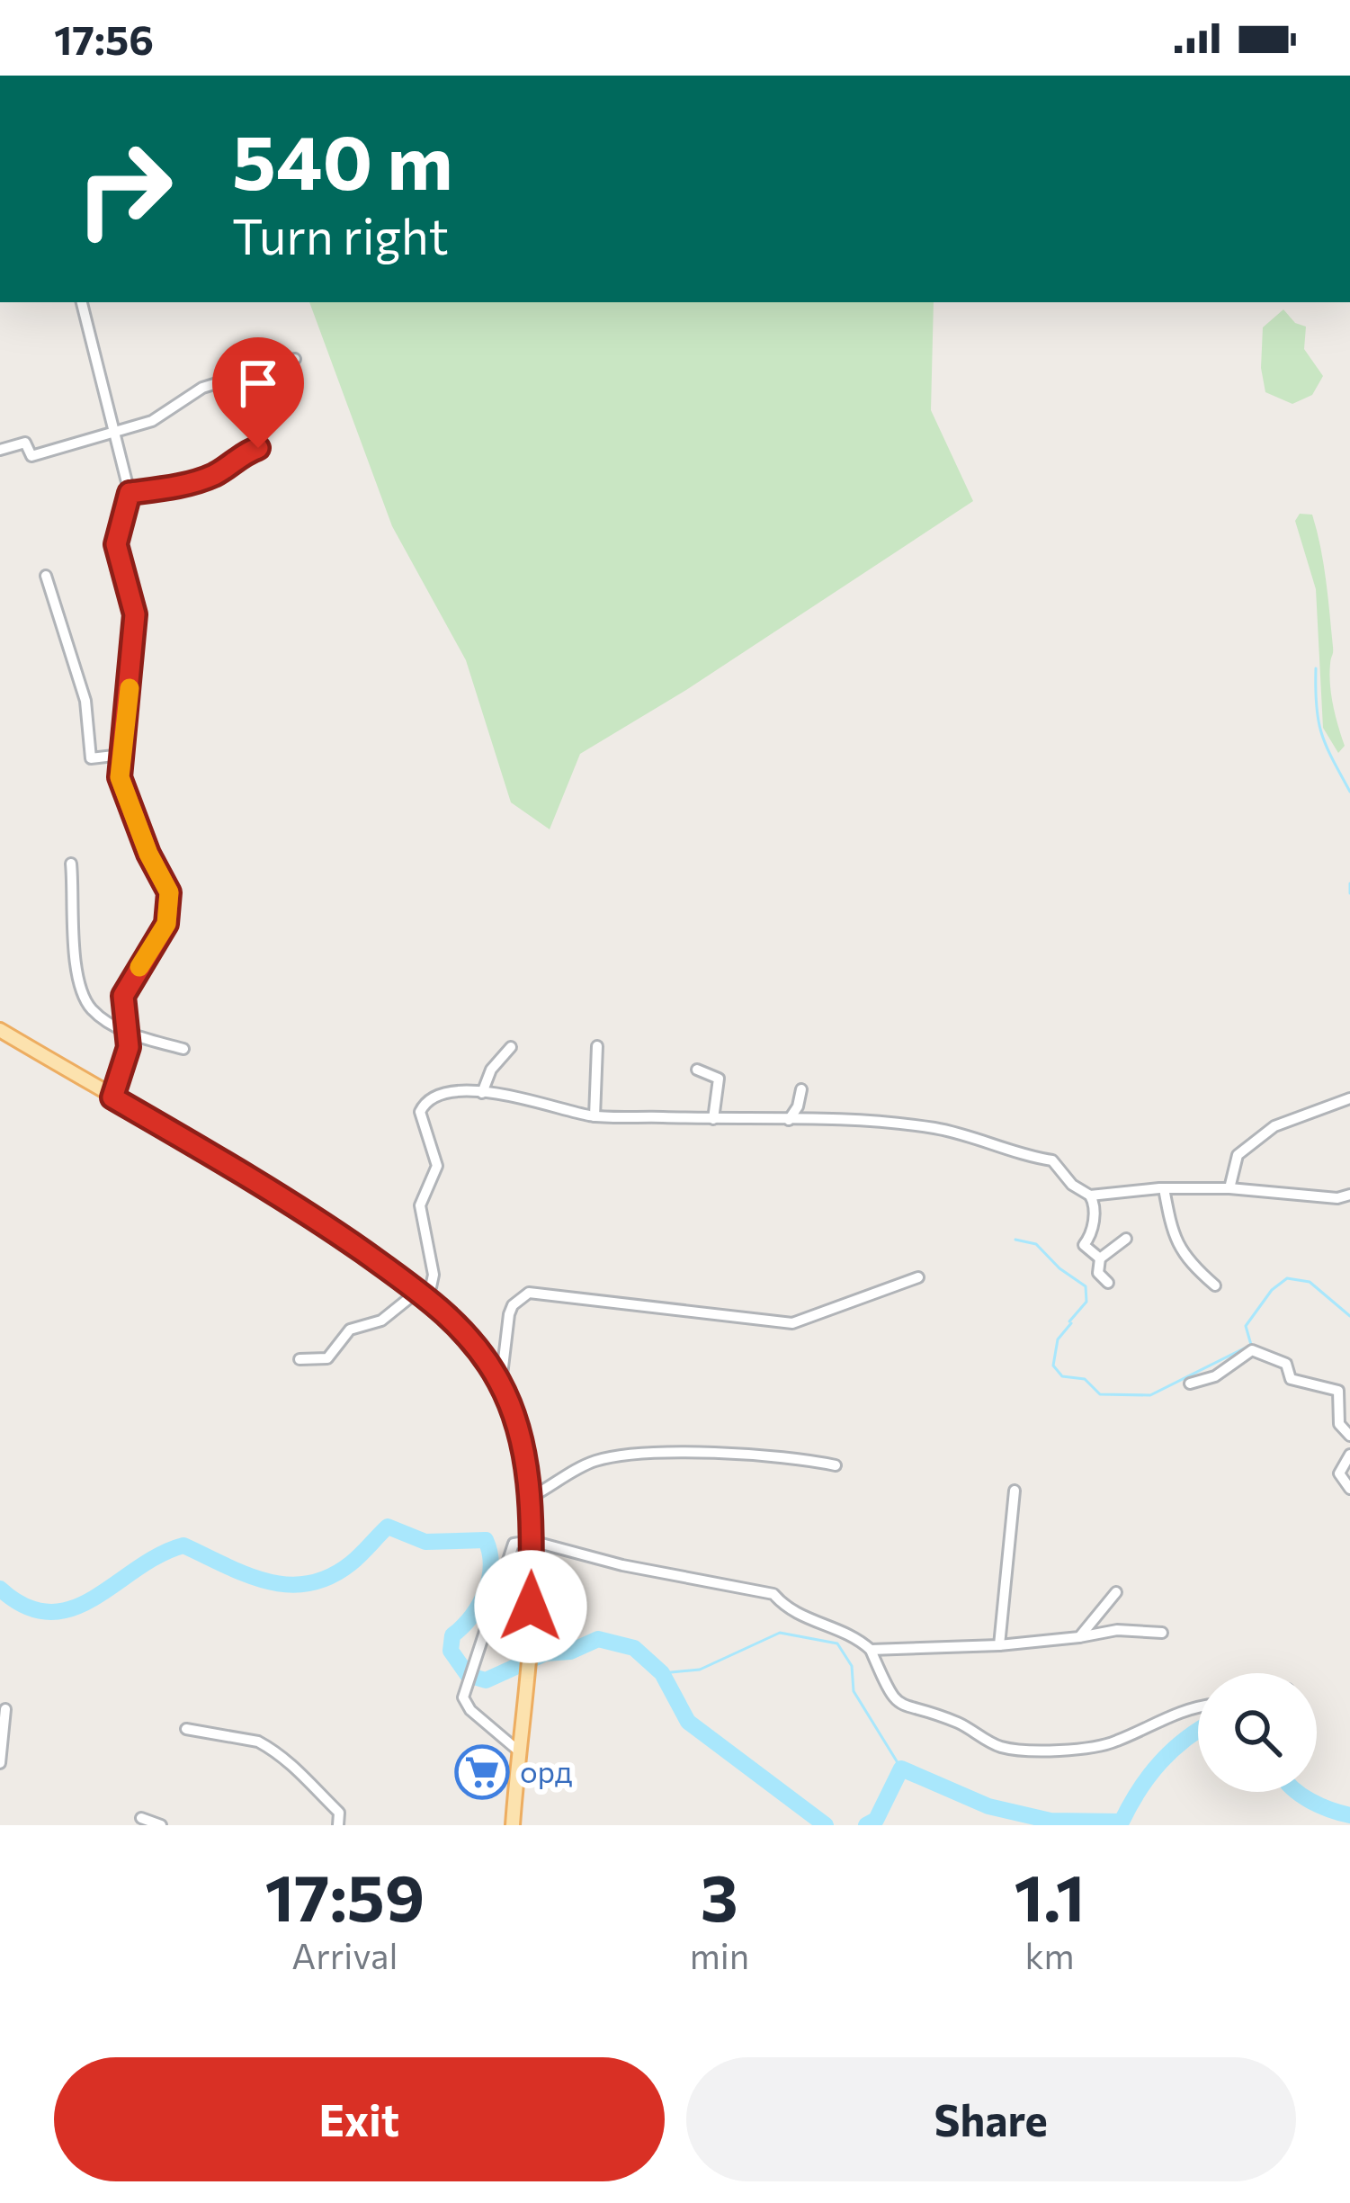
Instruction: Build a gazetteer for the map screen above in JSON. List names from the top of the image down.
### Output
{
  "places": {
    "supermarket": ["орд"]
  },
  "page": {
    "status": "17:56",
    "turn": ["540 m", "Turn right"],
    "eta": [
      "17:59",
      "Arrival",
      "3",
      "min",
      "1.1",
      "km"
    ],
    "buttons": ["Exit", "Share"]
  }
}
